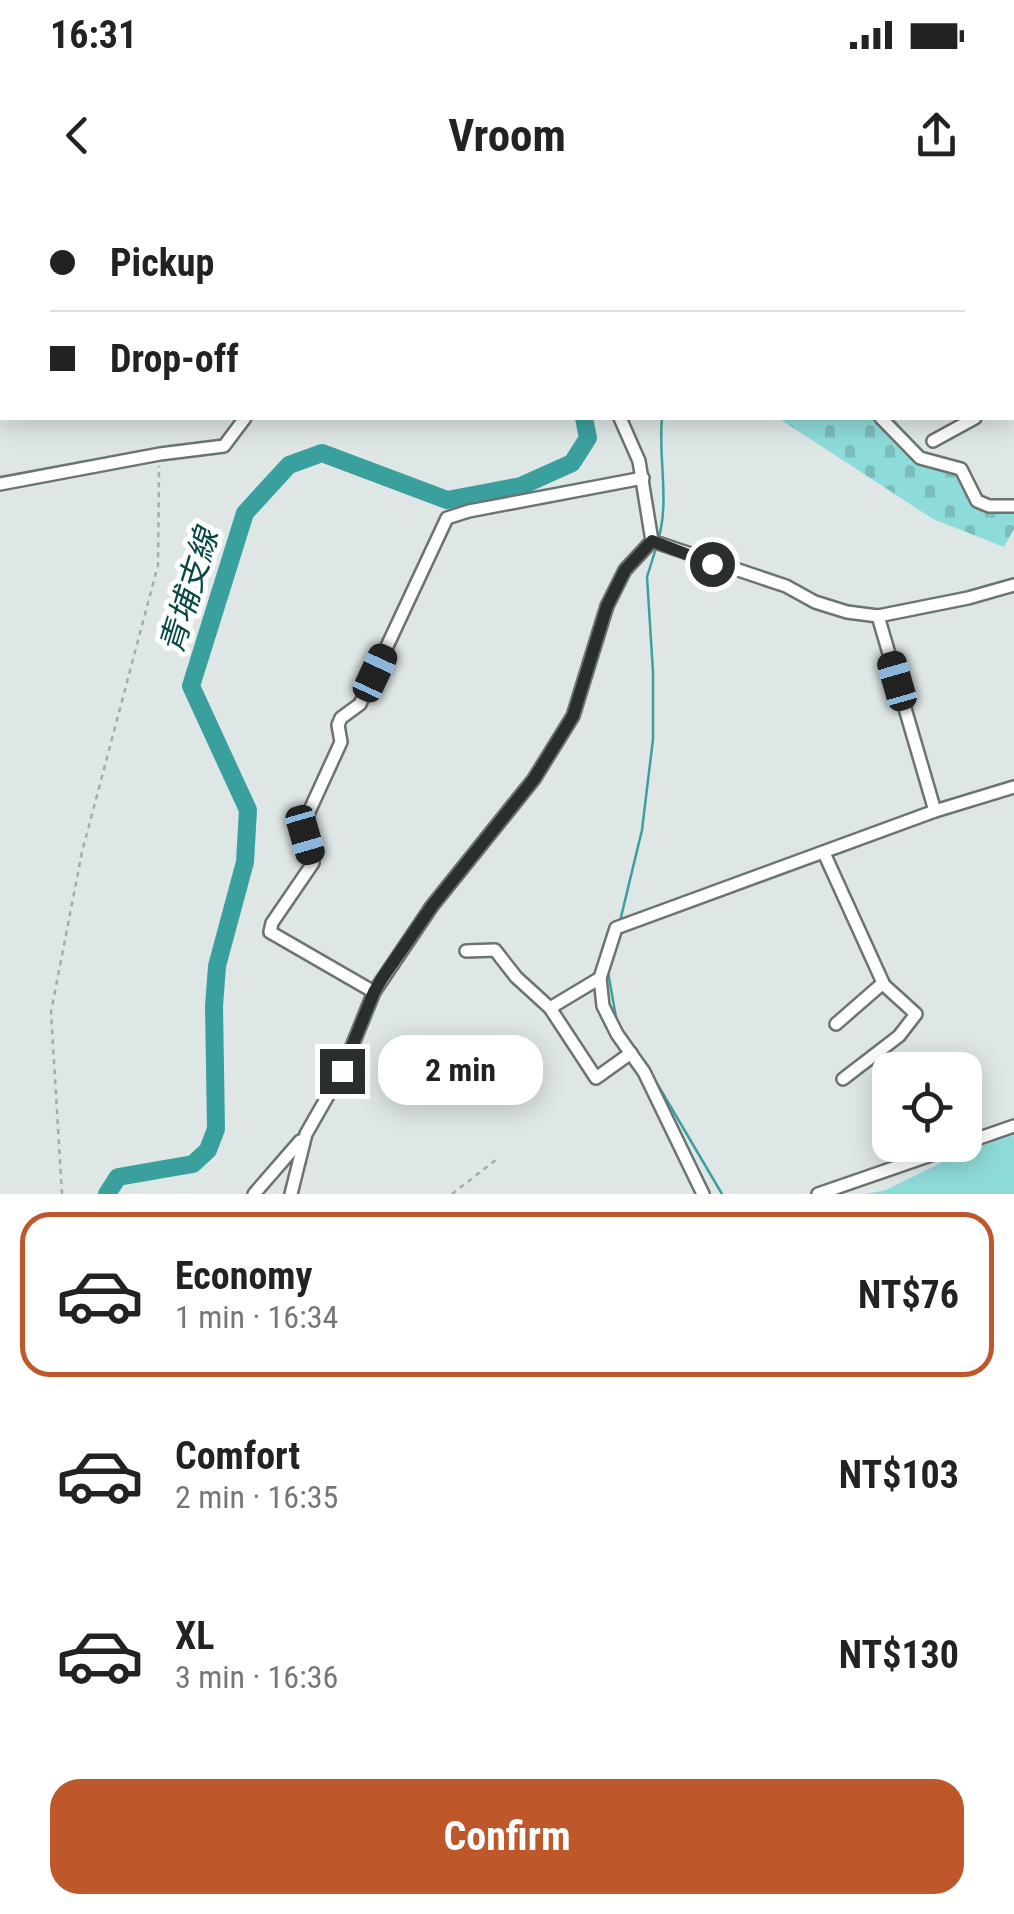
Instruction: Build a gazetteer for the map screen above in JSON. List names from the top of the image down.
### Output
{
  "water": ["青埔支線"],
  "page": {
    "status": "16:31",
    "header": "Vroom",
    "banner": ["Pickup", "Drop-off"],
    "bubble": "2 min",
    "list": [
      {
        "name": "Economy",
        "note": "1 min · 16:34",
        "value": "NT$76"
      },
      {
        "name": "Comfort",
        "note": "2 min · 16:35",
        "value": "NT$103"
      },
      {
        "name": "XL",
        "note": "3 min · 16:36",
        "value": "NT$130"
      }
    ],
    "buttons": "Confirm"
  }
}
